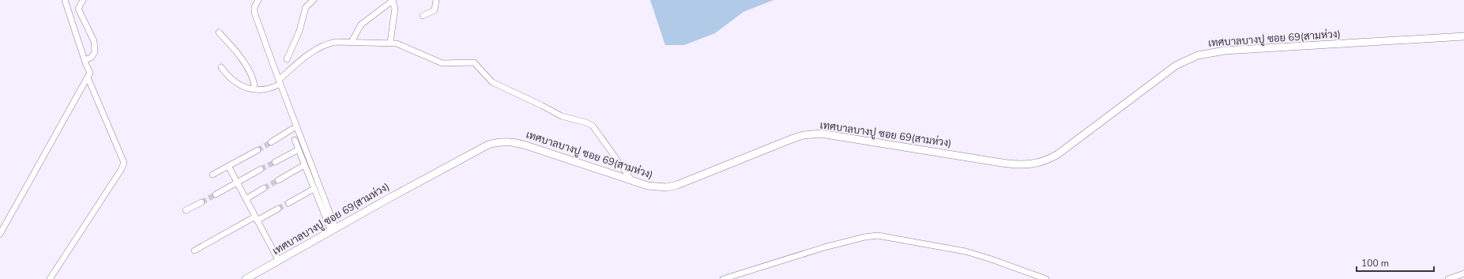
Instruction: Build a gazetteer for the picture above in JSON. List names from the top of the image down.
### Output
{
  "streets": {
    "street": ["เทศบาลบางปู ซอย 69(สามห่วง)"]
  },
  "scale_bar": "100 m"
}
